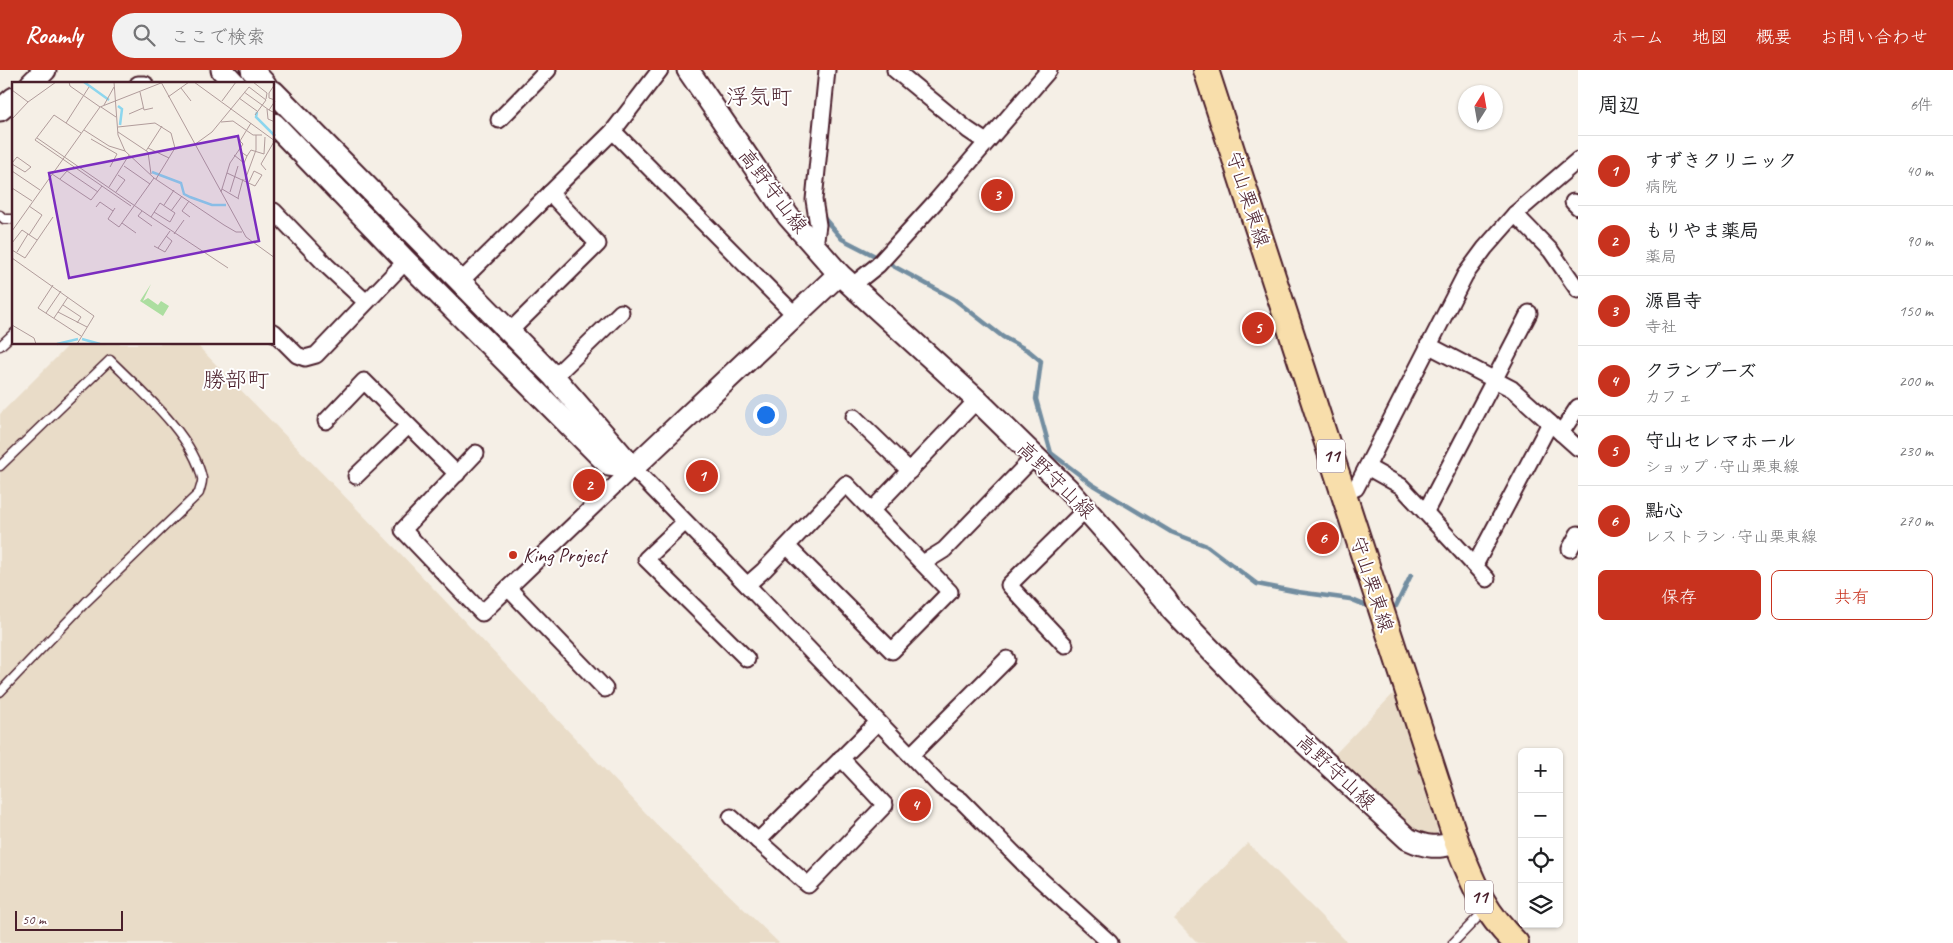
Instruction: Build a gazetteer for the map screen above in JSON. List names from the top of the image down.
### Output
{
  "streets": {
    "main road": ["守山栗東線", "11"],
    "street": ["高野守山線"]
  },
  "crossings": [
    ["高野守山線", "守山栗東線"]
  ],
  "districts": ["浮気町", "勝部町"],
  "places": ["King Project"],
  "scale_bar": "50 m",
  "north": "top",
  "page": {
    "header": "Roamly",
    "search": "ここで検索",
    "nav": [
      "ホーム",
      "地図",
      "概要",
      "お問い合わせ"
    ],
    "heading": ["周辺", "6件"],
    "list": [
      {
        "mark": "1",
        "name": "すずきクリニック",
        "note": "病院",
        "value": "40 m"
      },
      {
        "mark": "2",
        "name": "もりやま薬局",
        "note": "薬局",
        "value": "90 m"
      },
      {
        "mark": "3",
        "name": "源昌寺",
        "note": "寺社",
        "value": "150 m"
      },
      {
        "mark": "4",
        "name": "クランプーズ",
        "note": "カフェ",
        "value": "200 m"
      },
      {
        "mark": "5",
        "name": "守山セレマホール",
        "note": "ショップ · 守山栗東線",
        "value": "230 m"
      },
      {
        "mark": "6",
        "name": "點心",
        "note": "レストラン · 守山栗東線",
        "value": "270 m"
      }
    ],
    "pins": [
      "3",
      "5",
      "1",
      "2",
      "6",
      "4"
    ],
    "buttons": ["保存", "共有"],
    "map_buttons": ["+", "−"],
    "scale": "50 m"
  }
}
